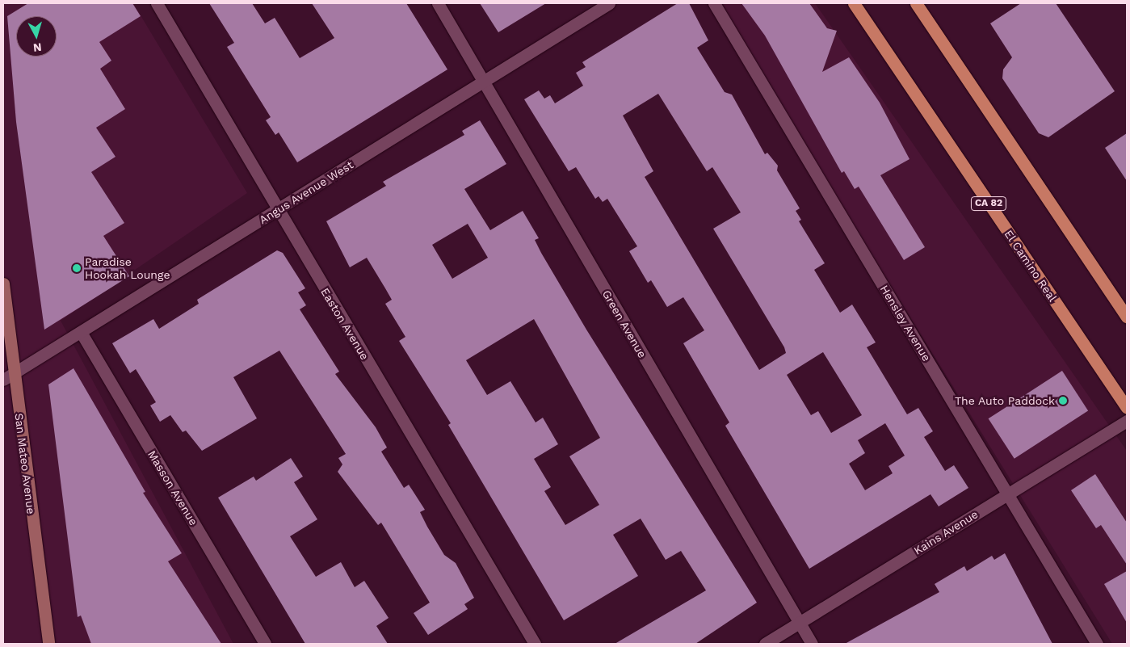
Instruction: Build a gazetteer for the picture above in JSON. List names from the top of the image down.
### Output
{
  "streets": {
    "main road": ["CA 82", "El Camino Real"],
    "street": [
      "Angus Avenue West",
      "Hensley Avenue",
      "Easton Avenue",
      "Green Avenue",
      "San Mateo Avenue",
      "Masson Avenue",
      "Kains Avenue"
    ]
  },
  "crossings": [
    ["Angus Avenue West", "Easton Avenue"],
    ["Angus Avenue West", "Green Avenue"],
    ["Angus Avenue West", "San Mateo Avenue"],
    ["Angus Avenue West", "Masson Avenue"],
    ["Hensley Avenue", "Kains Avenue"],
    ["Green Avenue", "Kains Avenue"]
  ],
  "places": ["Paradise Hookah Lounge", "The Auto Paddock"],
  "north": "bottom"
}
